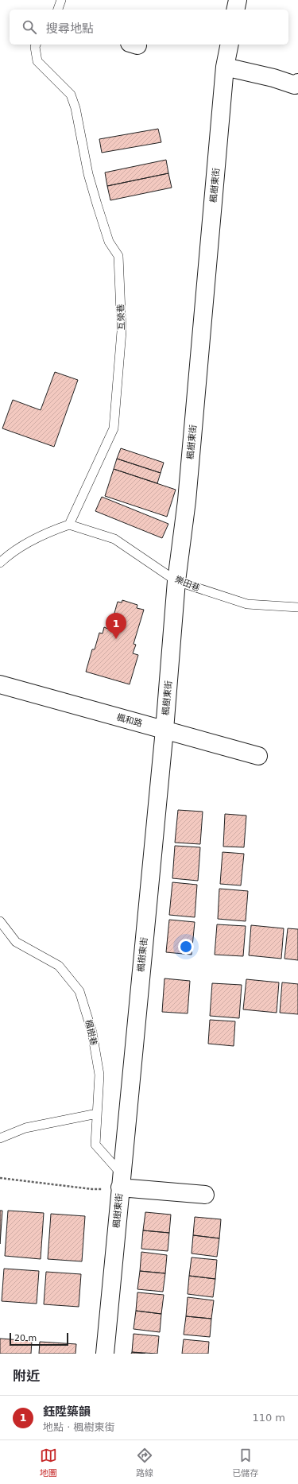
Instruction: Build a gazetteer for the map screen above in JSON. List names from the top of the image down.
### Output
{
  "streets": {
    "street": ["楓樹東街", "楓和路"],
    "lane": ["互榮巷", "樂田巷", "楓樹巷"]
  },
  "crossings": [
    ["楓樹東街", "樂田巷"],
    ["楓樹東街", "楓和路"],
    ["楓樹東街", "楓樹巷"],
    ["互榮巷", "樂田巷"]
  ],
  "scale_bar": "20 m",
  "page": {
    "search": "搜尋地點",
    "pins": "1",
    "scale": "20 m",
    "heading": "附近",
    "list": [
      {
        "mark": "1",
        "name": "鈺陞築韻",
        "note": "地點 · 楓樹東街",
        "value": "110 m"
      }
    ],
    "nav": ["地圖", "路線", "已儲存"]
  }
}
